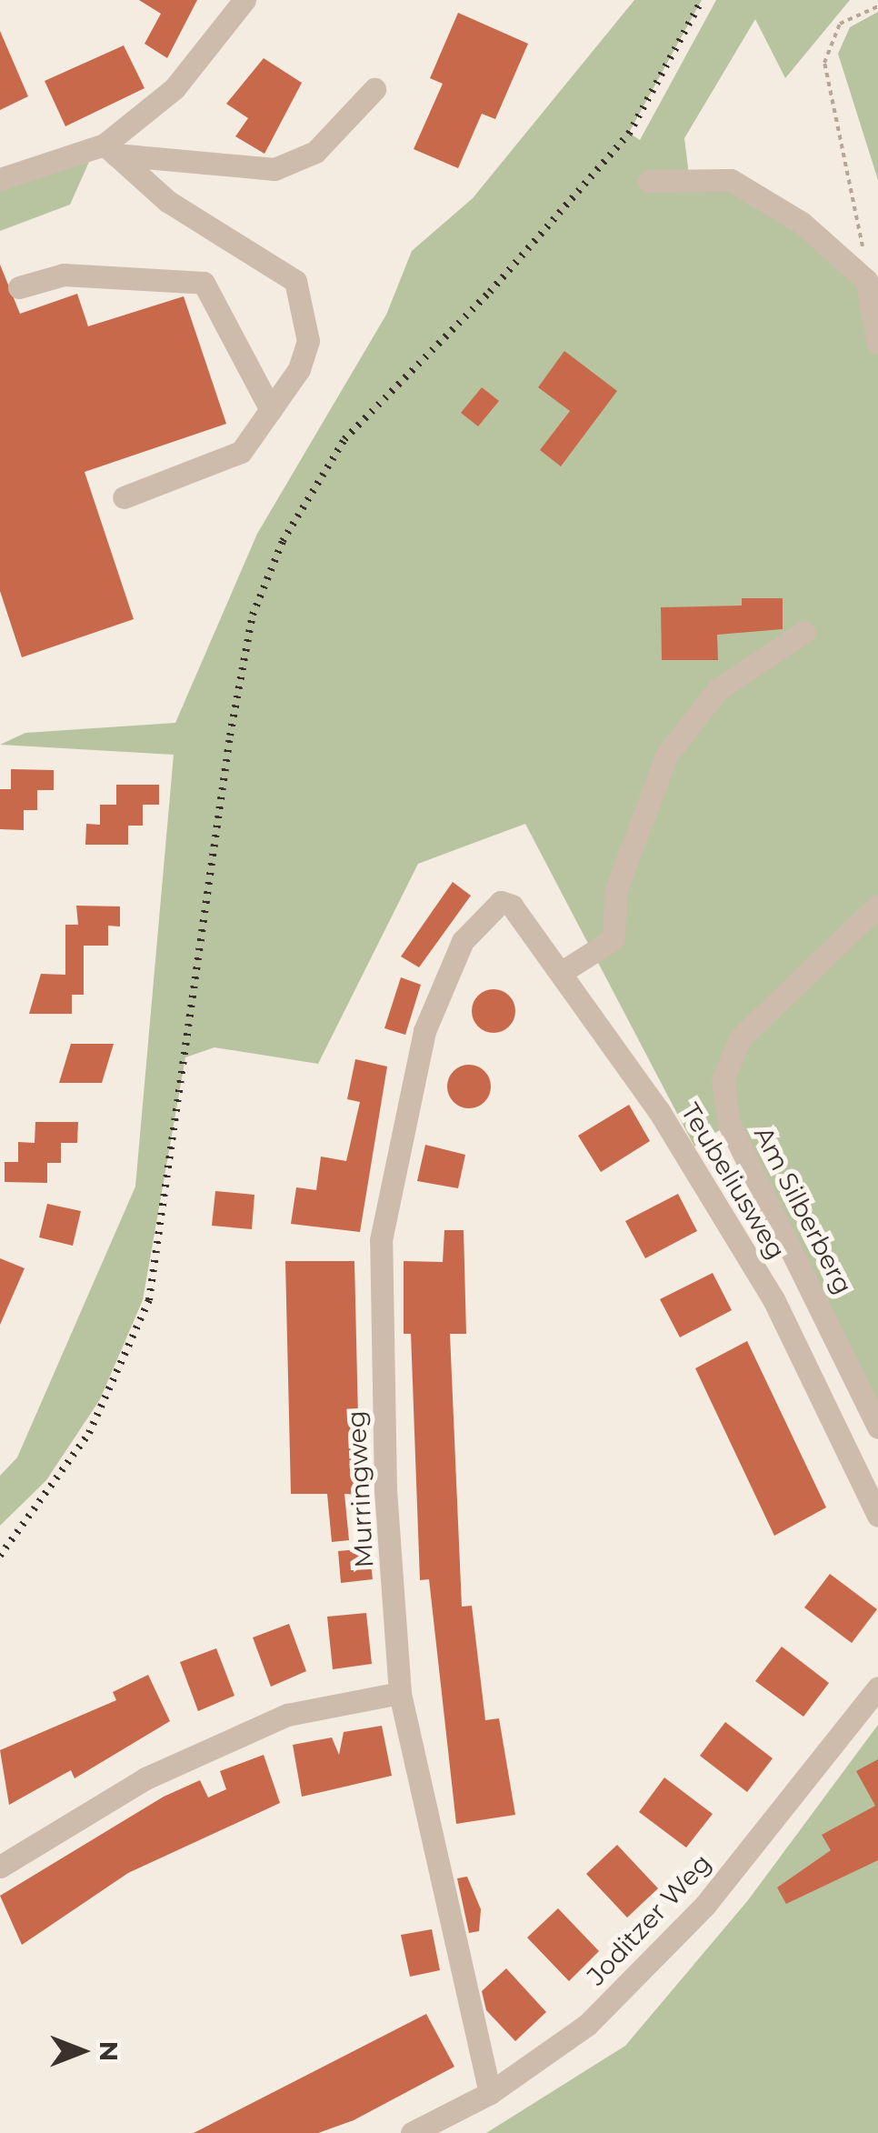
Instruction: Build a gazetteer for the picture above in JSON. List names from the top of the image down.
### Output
{
  "streets": {
    "street": [
      "Teubeliusweg",
      "Am Silberberg",
      "Murringweg",
      "Joditzer Weg"
    ]
  },
  "crossings": [
    ["Teubeliusweg", "Murringweg"],
    ["Murringweg", "Joditzer Weg"]
  ],
  "north": "right"
}
